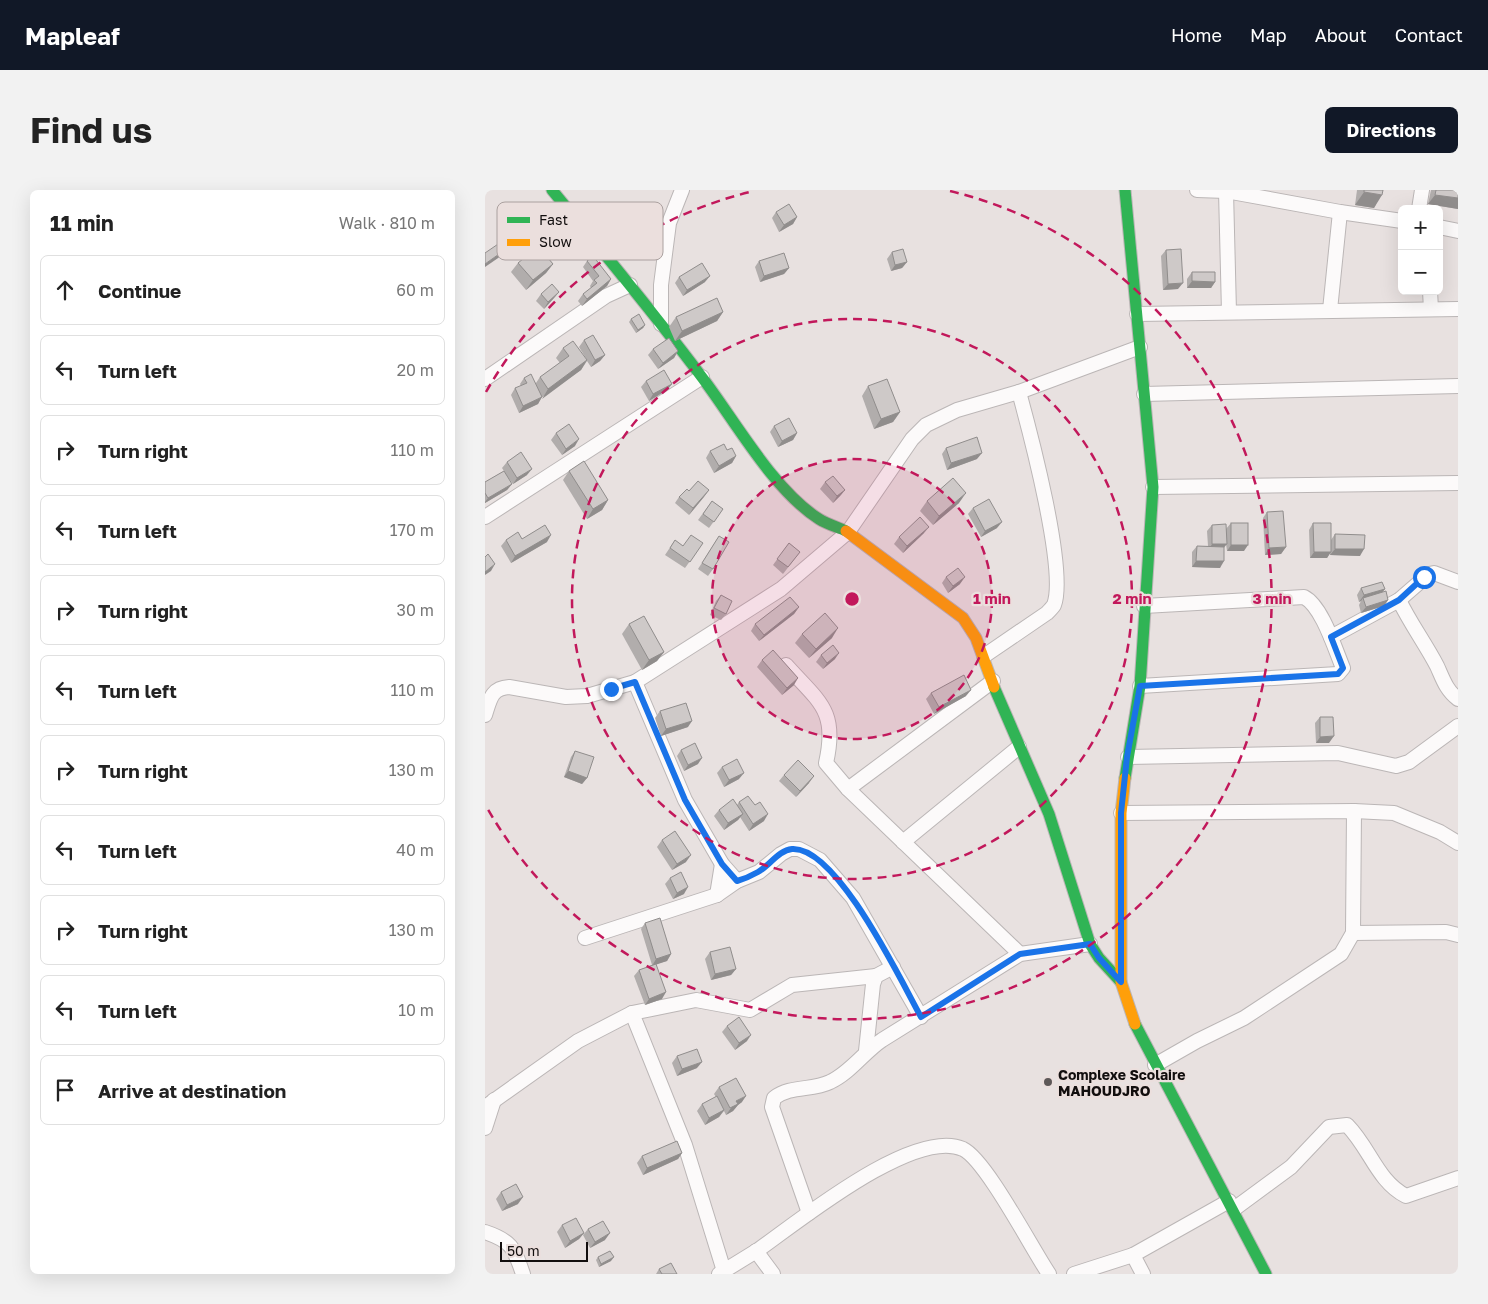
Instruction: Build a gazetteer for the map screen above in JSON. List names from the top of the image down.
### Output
{
  "places": ["Complexe Scolaire MAHOUDJRO"],
  "legend": ["Fast", "Slow"],
  "scale_bar": "50 m",
  "page": {
    "header": "Mapleaf",
    "nav": [
      "Home",
      "Map",
      "About",
      "Contact"
    ],
    "buttons": "Directions",
    "title": "Find us",
    "heading": ["11 min", "Walk · 810 m"],
    "map_buttons": ["+", "−"],
    "list": [
      ["Continue", "60 m"],
      ["Turn left", "20 m"],
      ["Turn right", "110 m"],
      ["Turn left", "170 m"],
      ["Turn right", "30 m"],
      ["Turn left", "110 m"],
      ["Turn right", "130 m"],
      ["Turn left", "40 m"],
      ["Turn right", "130 m"],
      ["Turn left", "10 m"],
      "Arrive at destination"
    ],
    "scale": "50 m"
  },
  "rings": ["1 min", "2 min", "3 min"]
}
